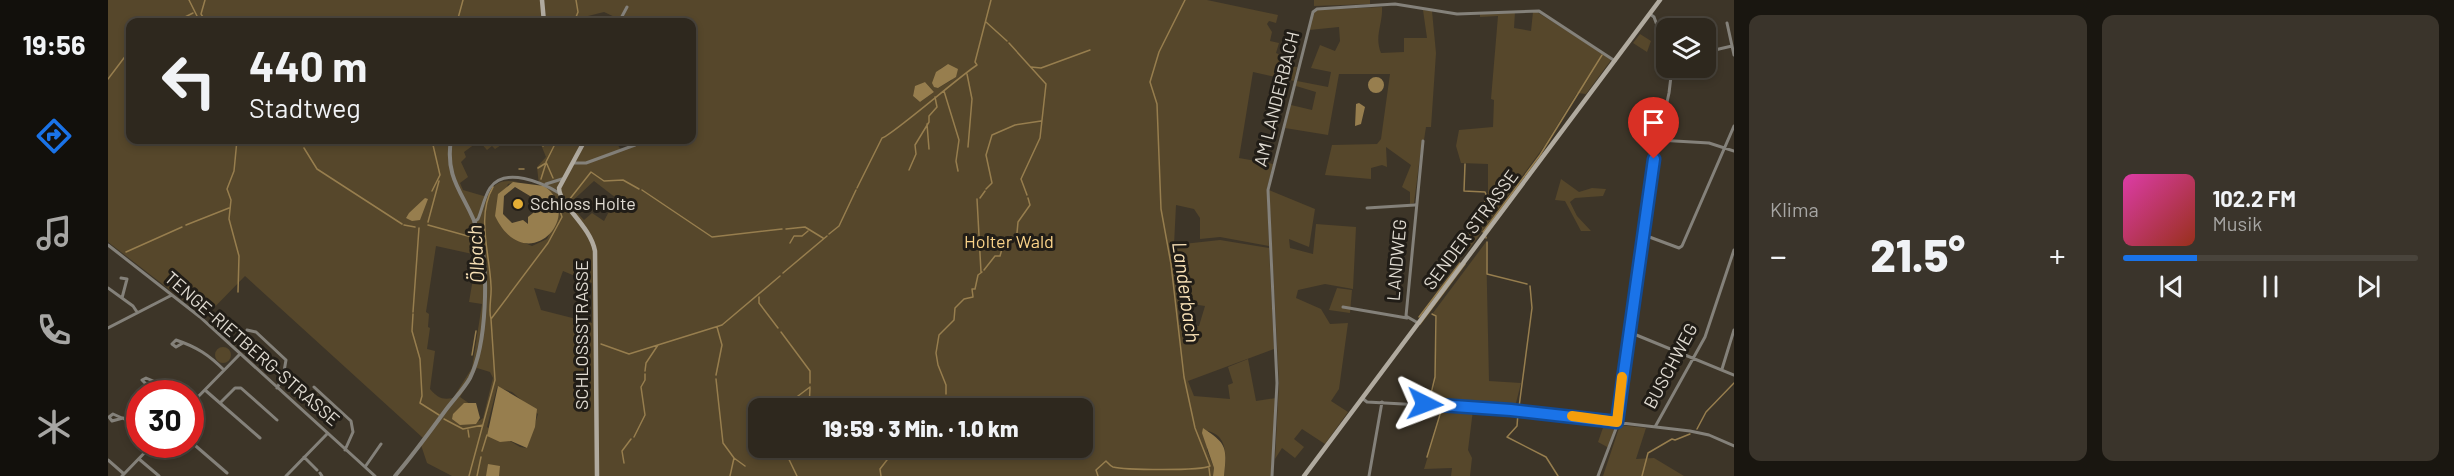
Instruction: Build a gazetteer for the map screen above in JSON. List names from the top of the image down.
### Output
{
  "streets": {
    "main road": ["SENDER STRASSE", "SCHLOSSSTRASSE"],
    "street": [
      "AM LANDERBACH",
      "LANDWEG",
      "TENGE-RIETBERG-STRASSE",
      "BUSCHWEG"
    ]
  },
  "crossings": [
    ["AM LANDERBACH", "SENDER STRASSE"],
    ["SENDER STRASSE", "LANDWEG"]
  ],
  "water": ["Ölbach", "Landerbach"],
  "parks": ["Holter Wald"],
  "places": ["Schloss Holte"],
  "page": {
    "tabs": "19:56",
    "tile": "Klima",
    "turn": ["440 m", "Stadtweg"],
    "song": ["102.2 FM", "Musik"],
    "heat": ["−", "21.5°", "+"],
    "limit": "30",
    "trip": "19:59 · 3 Min. · 1.0 km"
  }
}
